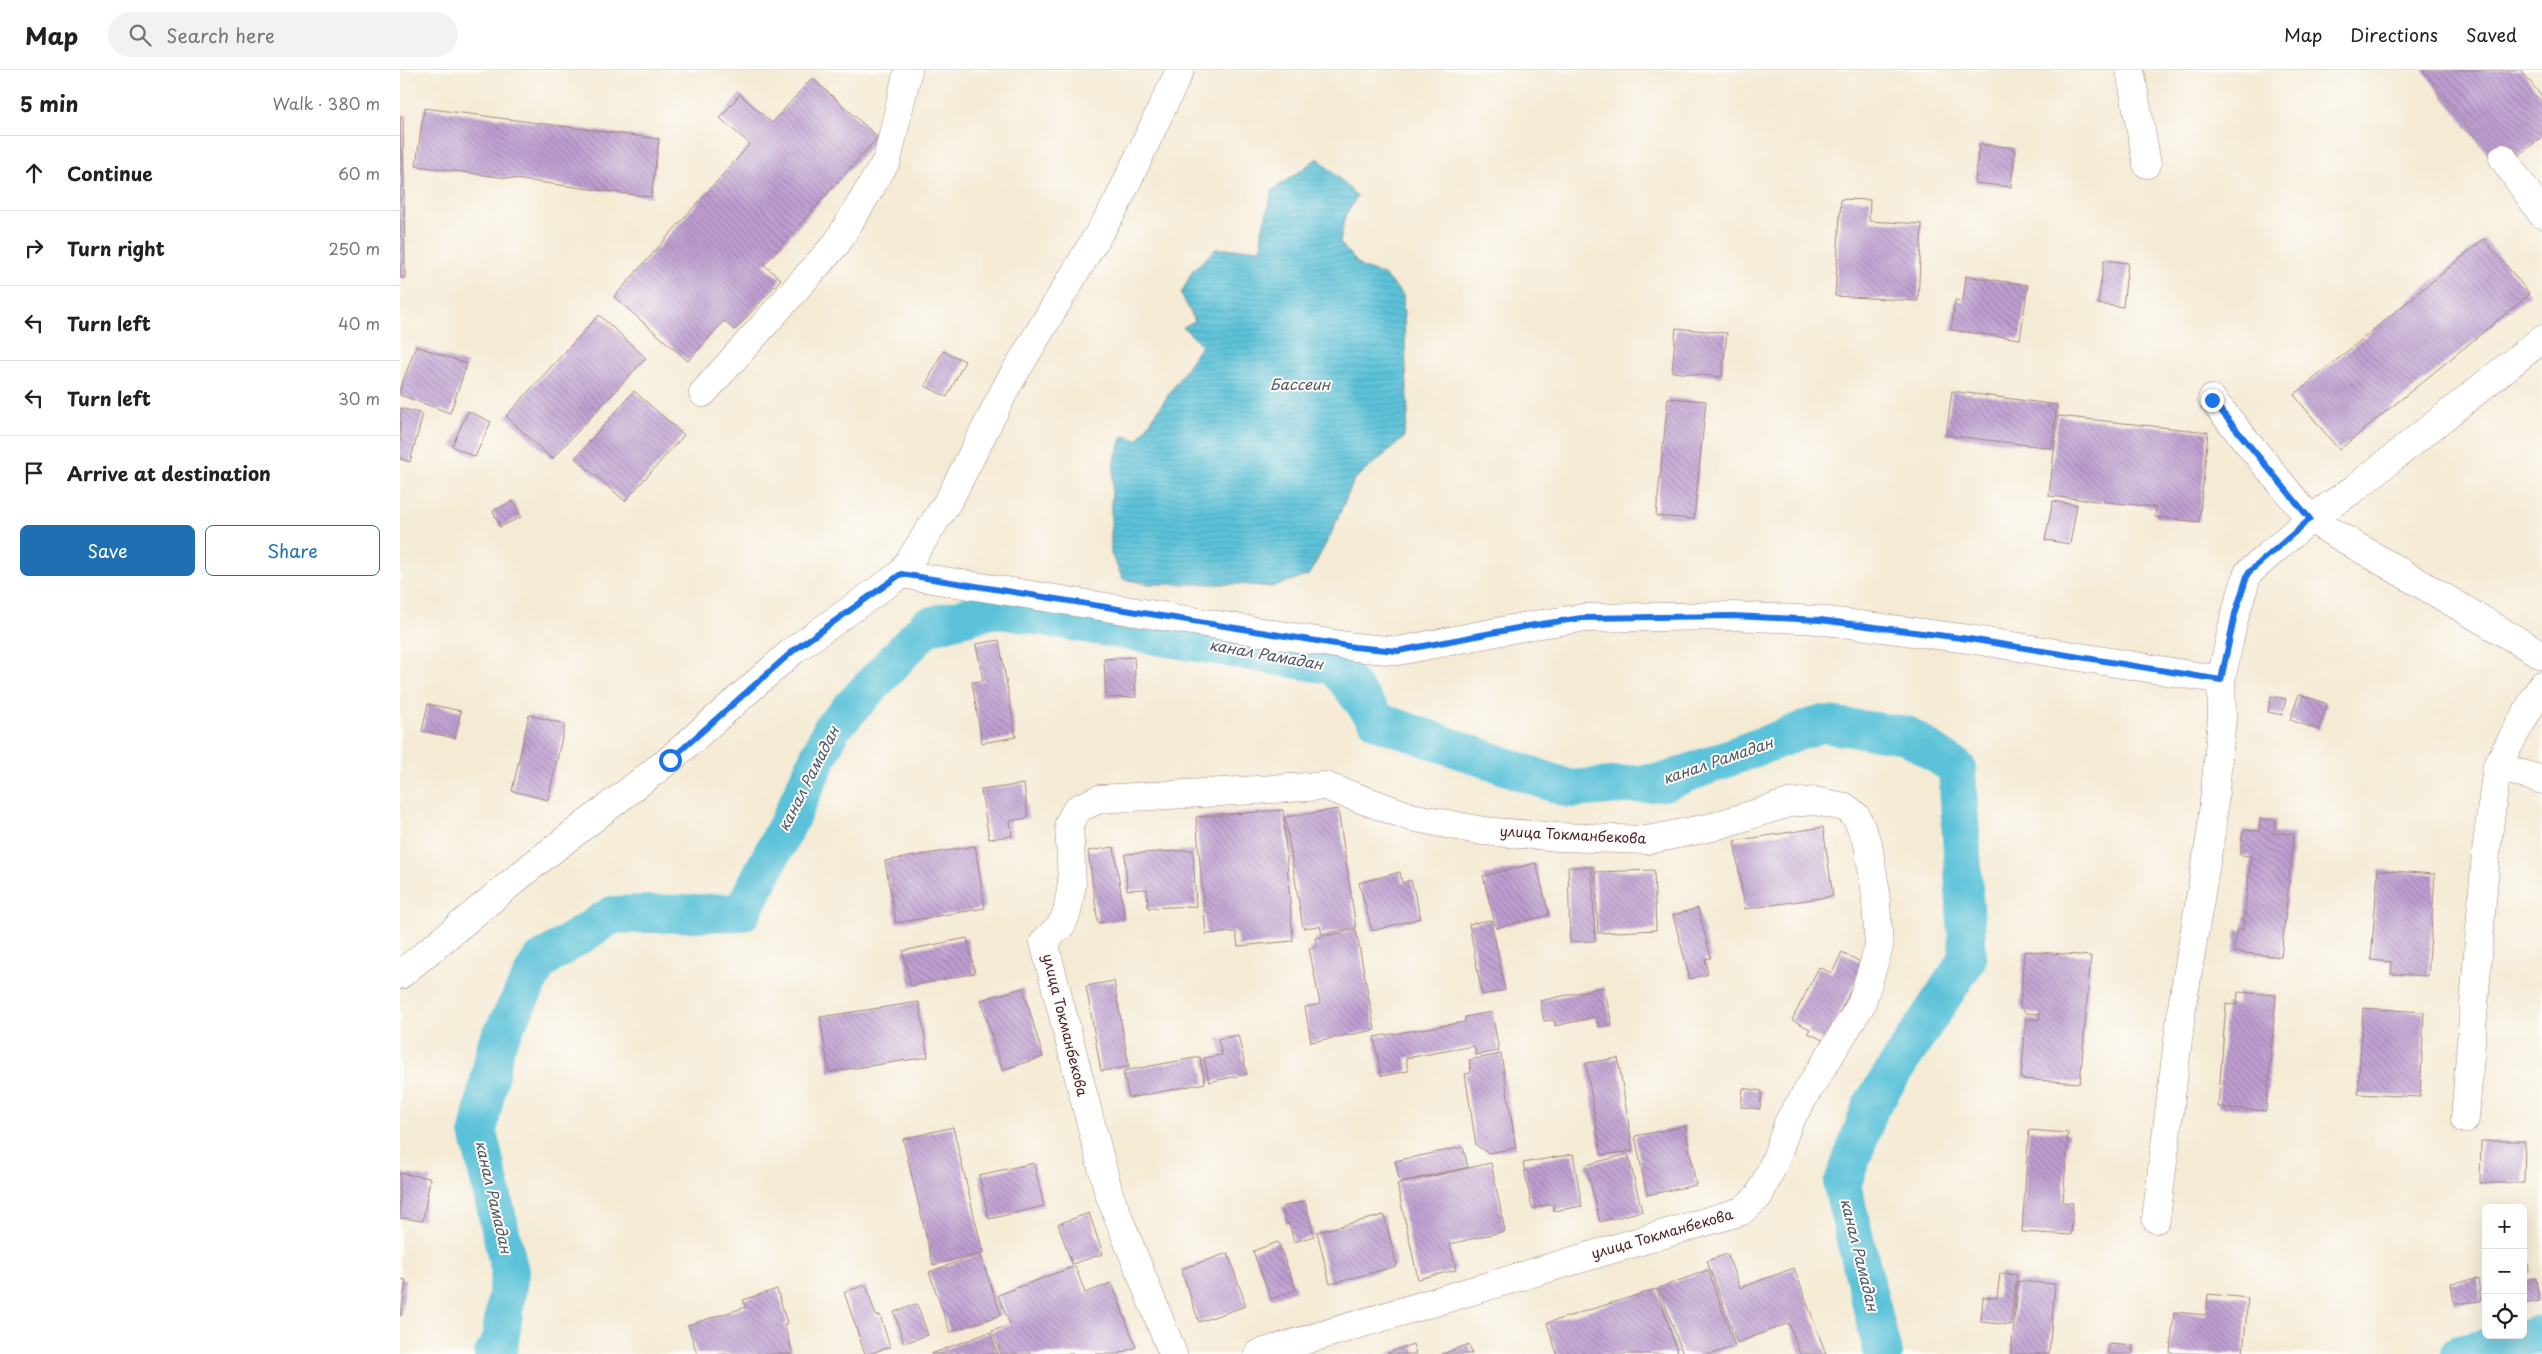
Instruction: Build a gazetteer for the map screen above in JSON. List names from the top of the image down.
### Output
{
  "streets": {
    "street": ["улица Токманбекова"]
  },
  "water": ["Бассеин", "канал Рамадан"],
  "page": {
    "header": "Map",
    "search": "Search here",
    "nav": ["Map", "Directions", "Saved"],
    "heading": ["5 min", "Walk · 380 m"],
    "list": [
      ["Continue", "60 m"],
      ["Turn right", "250 m"],
      ["Turn left", "40 m"],
      ["Turn left", "30 m"],
      "Arrive at destination"
    ],
    "buttons": ["Save", "Share"],
    "map_buttons": ["+", "−"]
  }
}
